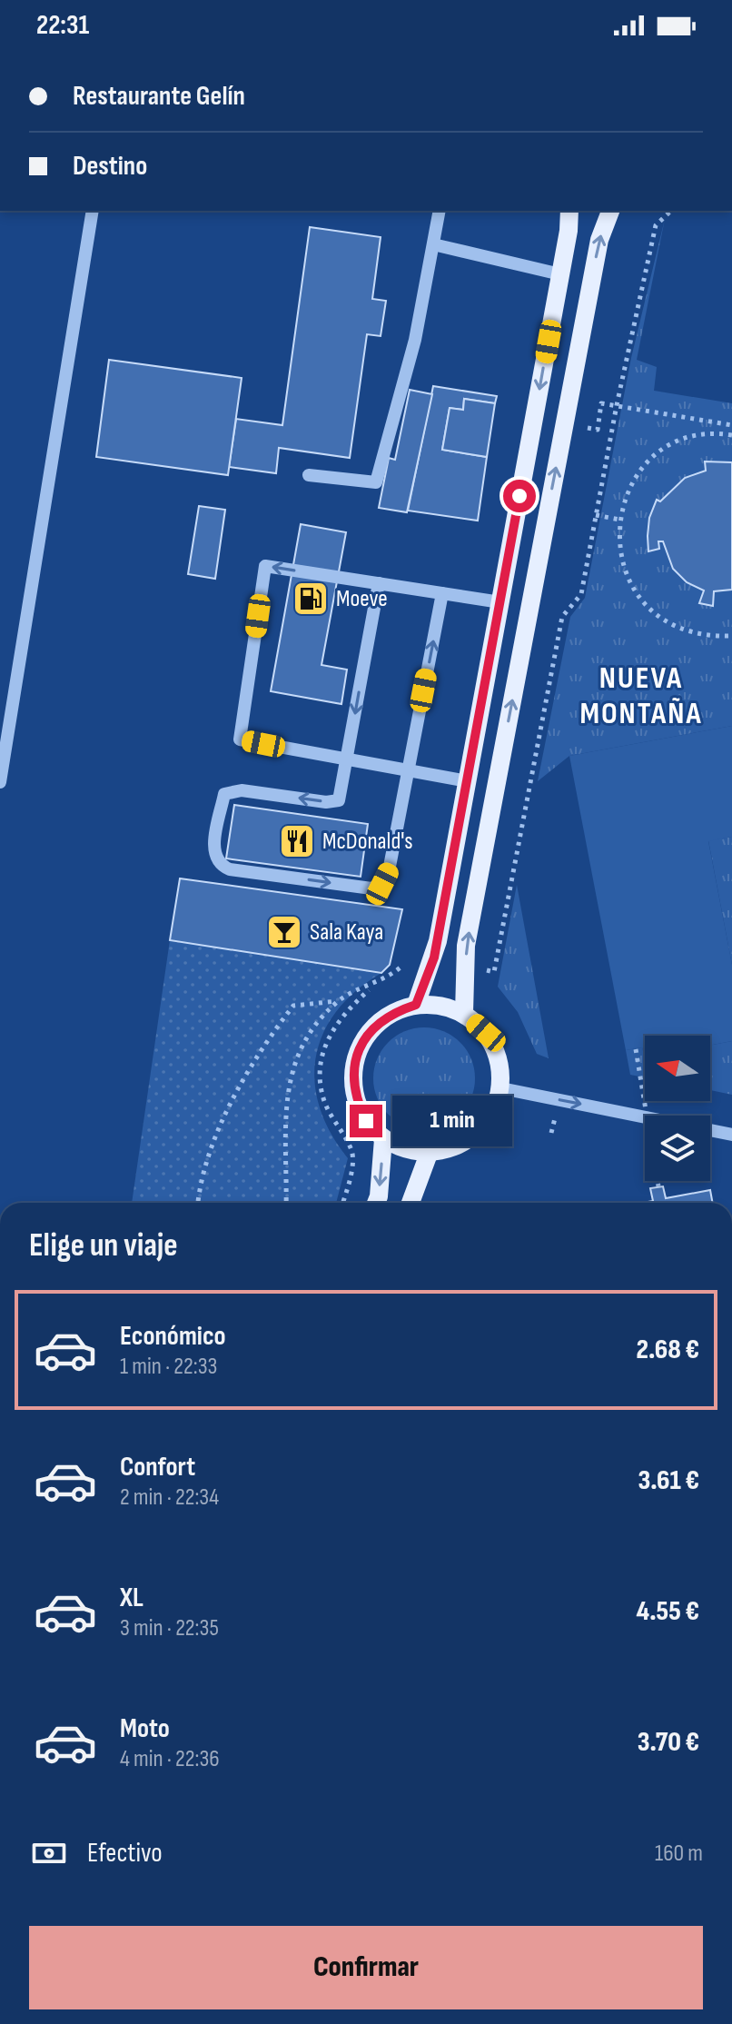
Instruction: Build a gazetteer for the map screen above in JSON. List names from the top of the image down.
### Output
{
  "districts": ["NUEVA MONTAÑA"],
  "places": {
    "fuel station": ["Moeve"],
    "restaurant": ["McDonald's"],
    "bar": ["Sala Kaya"]
  },
  "north": "left",
  "page": {
    "status": "22:31",
    "banner": ["Restaurante Gelín", "Destino"],
    "bubble": "1 min",
    "heading": "Elige un viaje",
    "list": [
      {
        "name": "Económico",
        "note": "1 min · 22:33",
        "value": "2.68 €"
      },
      {
        "name": "Confort",
        "note": "2 min · 22:34",
        "value": "3.61 €"
      },
      {
        "name": "XL",
        "note": "3 min · 22:35",
        "value": "4.55 €"
      },
      {
        "name": "Moto",
        "note": "4 min · 22:36",
        "value": "3.70 €"
      }
    ],
    "pay": ["Efectivo", "160 m"],
    "buttons": "Confirmar"
  }
}
